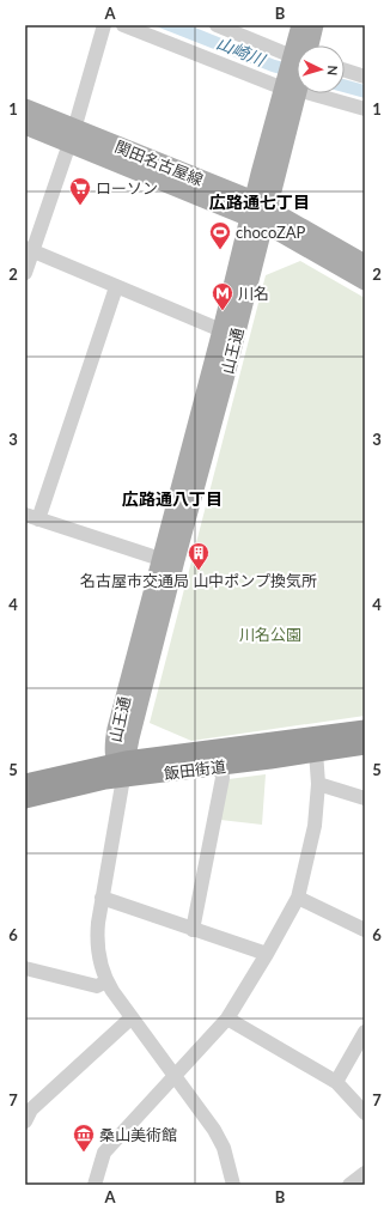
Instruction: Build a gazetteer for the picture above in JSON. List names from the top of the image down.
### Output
{
  "streets": {
    "highway": ["飯田街道"],
    "main road": ["関田名古屋線", "山王通"]
  },
  "crossings": [
    ["関田名古屋線", "山王通"],
    ["山王通", "飯田街道"]
  ],
  "districts": ["広路通七丁目", "広路通八丁目"],
  "water": ["山崎川"],
  "parks": ["川名公園"],
  "places": {
    "supermarket": ["ローソン"],
    "sports": ["chocoZAP"],
    "metro station": ["川名"],
    "building": ["名古屋市交通局 山中ポンプ換気所"],
    "museum": ["桑山美術館"]
  },
  "north": "right",
  "grid": {
    "columns": ["A", "B"],
    "rows": [
      "1",
      "2",
      "3",
      "4",
      "5",
      "6",
      "7"
    ]
  }
}
